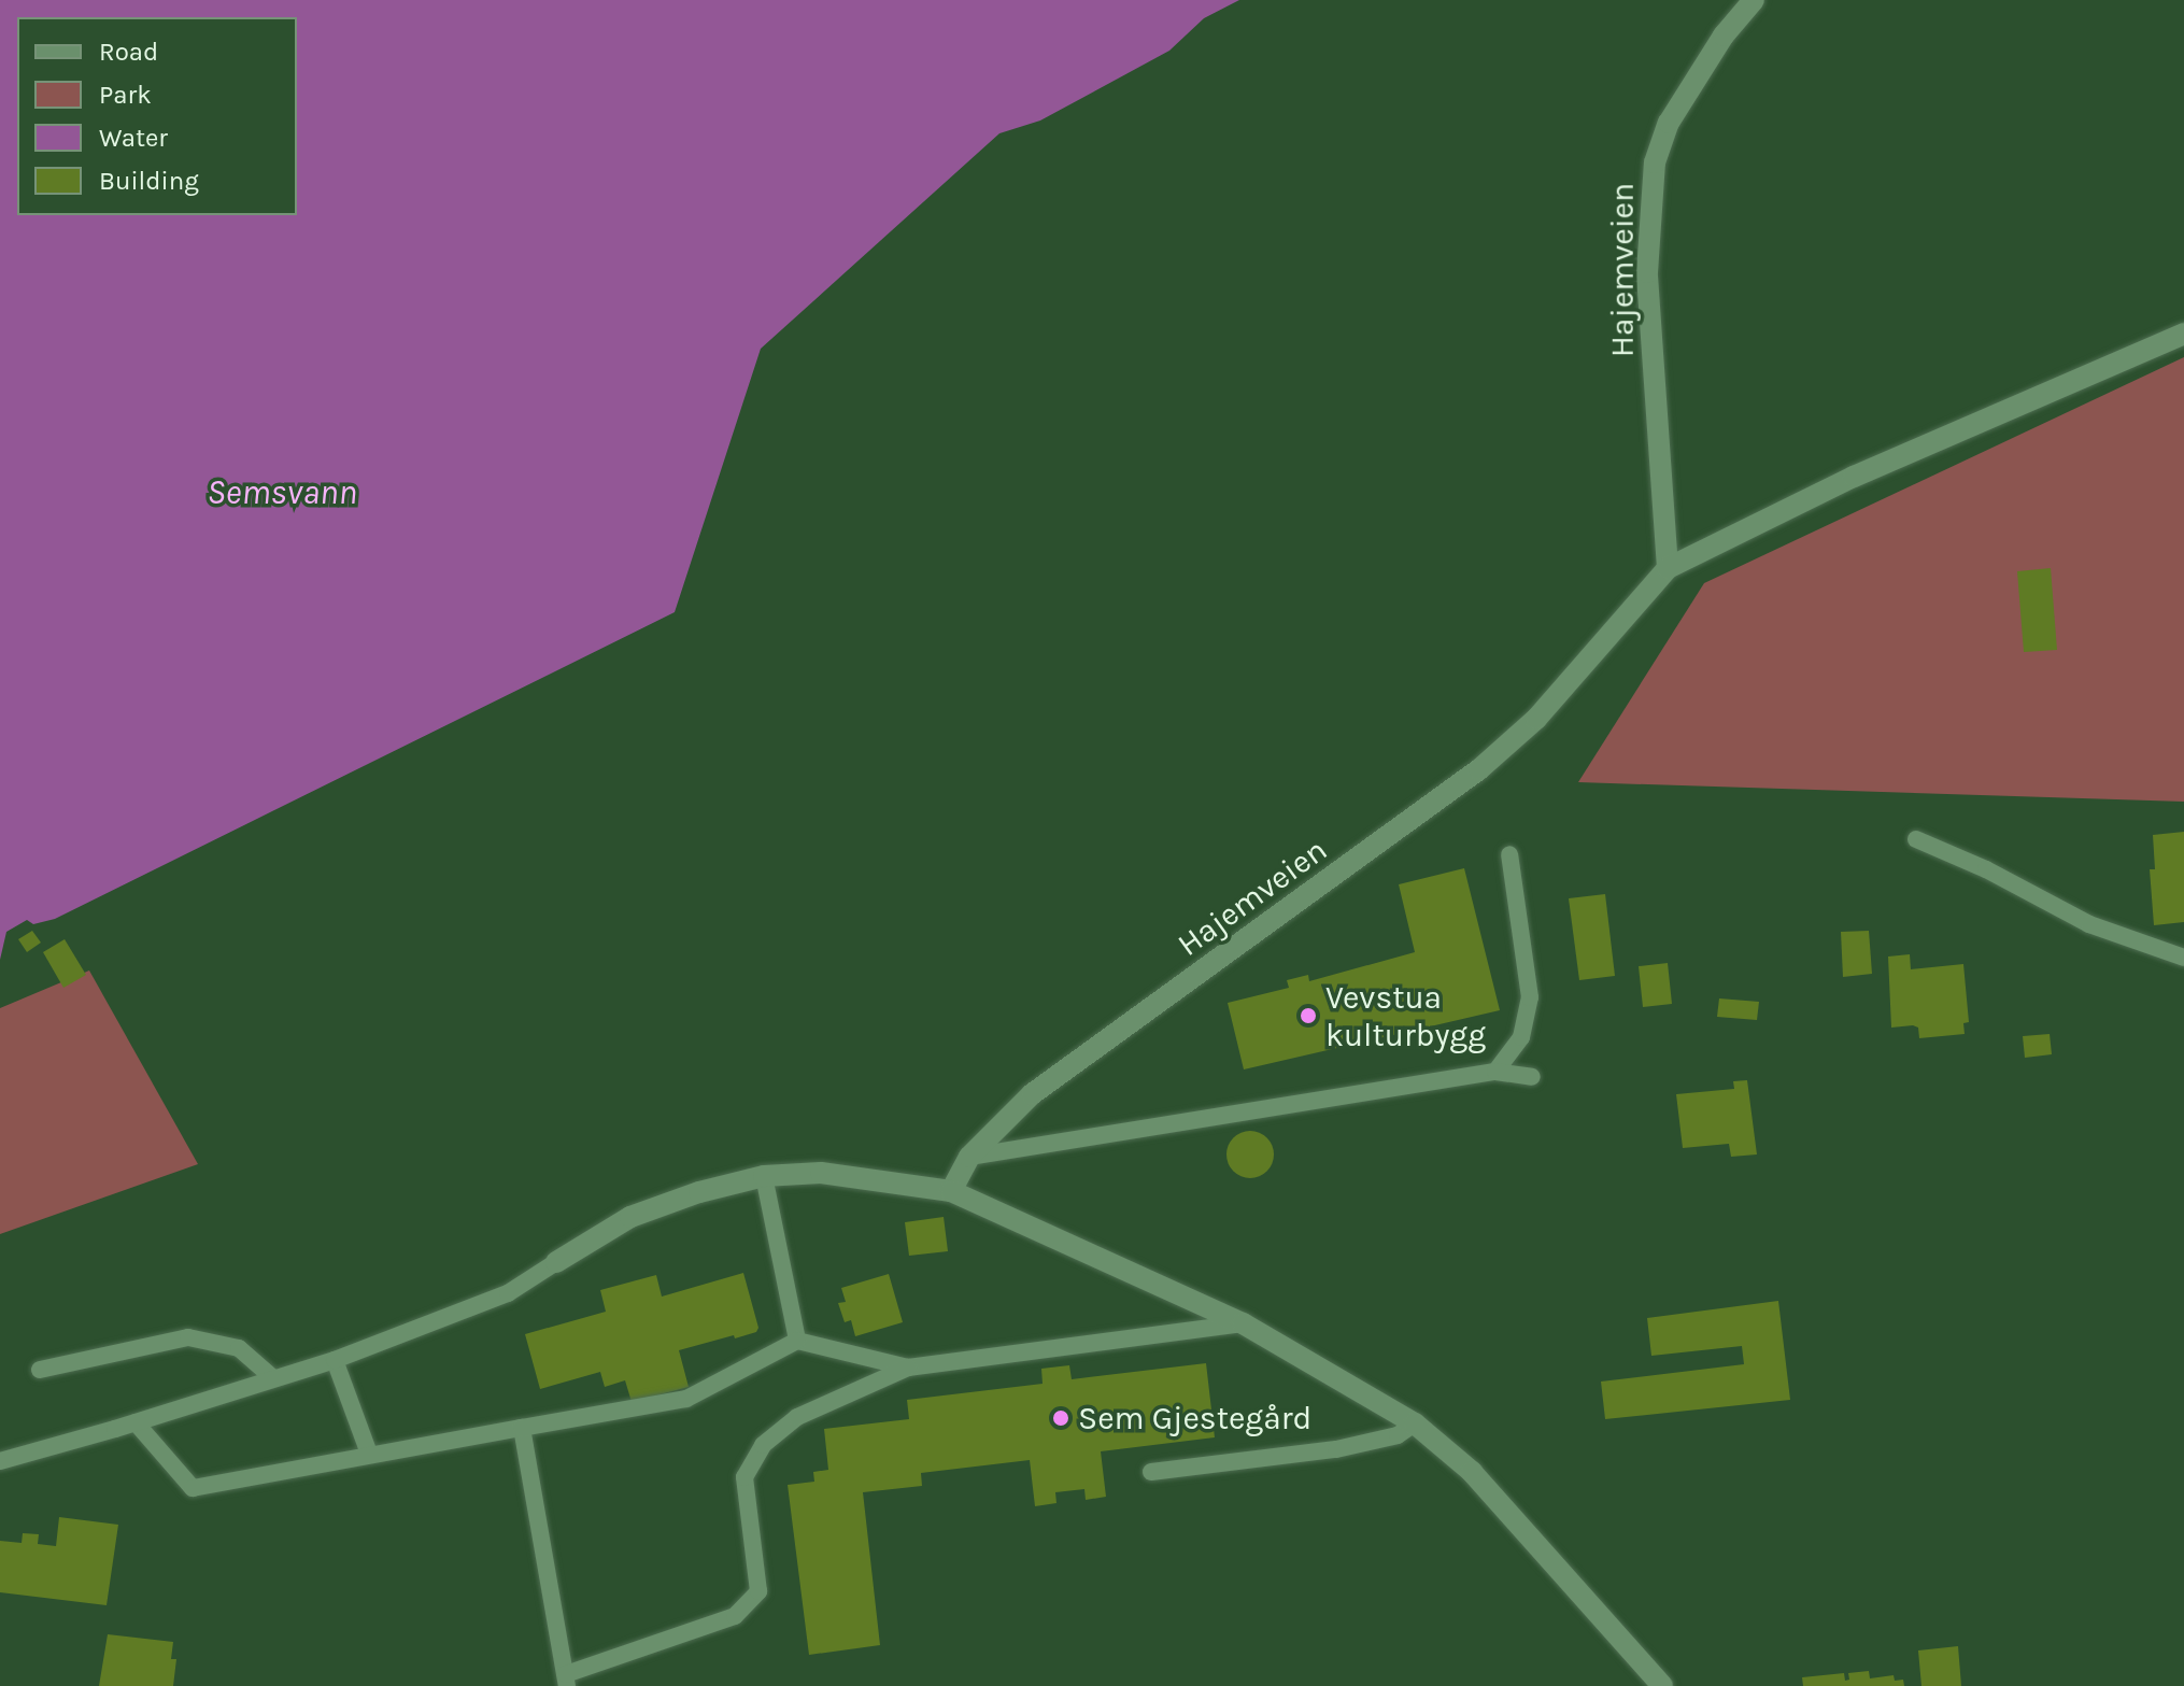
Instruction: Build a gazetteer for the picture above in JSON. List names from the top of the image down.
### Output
{
  "streets": {
    "street": ["Hajemveien"]
  },
  "water": ["Semsvann"],
  "places": ["Vevstua kulturbygg", "Sem Gjestegård"],
  "legend": [
    "Road",
    "Park",
    "Water",
    "Building"
  ]
}
